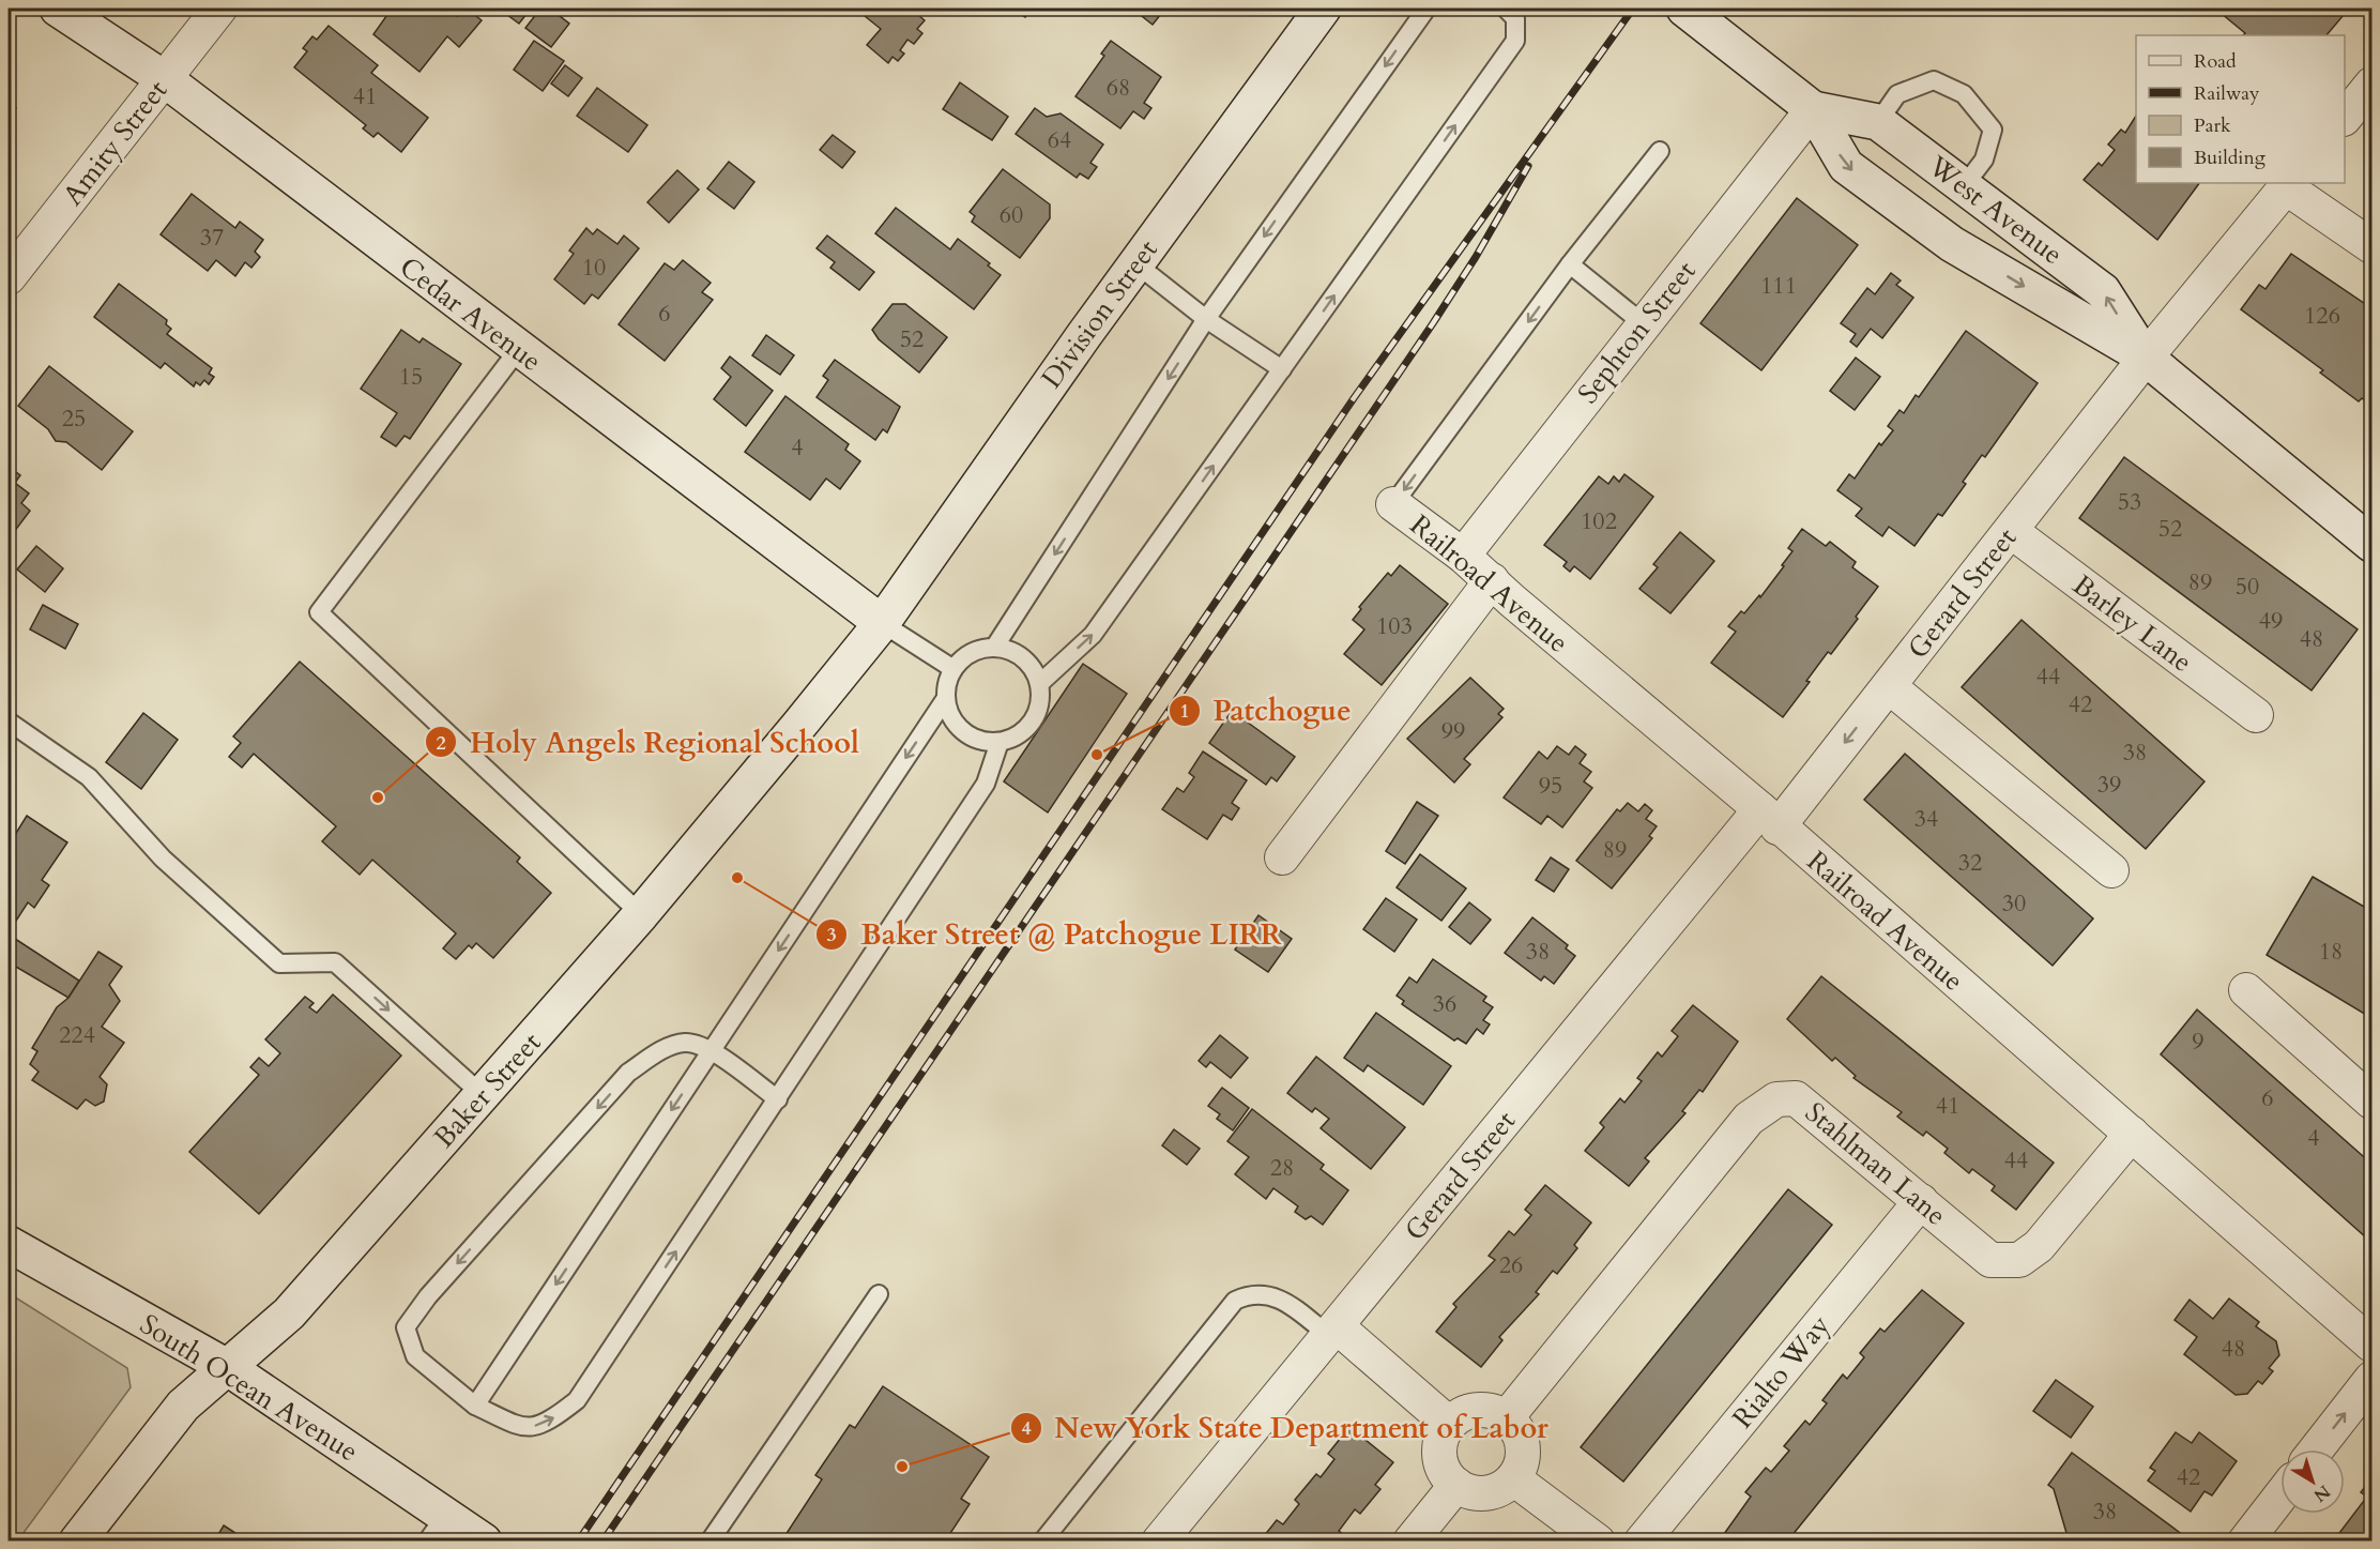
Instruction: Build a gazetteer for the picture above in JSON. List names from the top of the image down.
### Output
{
  "streets": {
    "street": [
      "Amity Street",
      "West Avenue",
      "Cedar Avenue",
      "Division Street",
      "Sephton Street",
      "Railroad Avenue",
      "Gerard Street",
      "Barley Lane",
      "Baker Street",
      "Stahlman Lane",
      "Rialto Way",
      "South Ocean Avenue"
    ]
  },
  "crossings": [
    ["Amity Street", "Cedar Avenue"],
    ["West Avenue", "Sephton Street"],
    ["West Avenue", "Gerard Street"],
    ["Cedar Avenue", "Division Street"],
    ["Cedar Avenue", "Baker Street"],
    ["Division Street", "Baker Street"],
    ["Sephton Street", "Railroad Avenue"],
    ["Railroad Avenue", "Gerard Street"],
    ["Railroad Avenue", "Stahlman Lane"],
    ["Gerard Street", "Barley Lane"],
    ["Baker Street", "South Ocean Avenue"],
    ["Stahlman Lane", "Rialto Way"]
  ],
  "places": [
    "Patchogue",
    "Holy Angels Regional School",
    "Baker Street @ Patchogue LIRR",
    "New York State Department of Labor"
  ],
  "house_numbers": [
    "68",
    "41",
    "64",
    "60",
    "37",
    "10",
    "111",
    "6",
    "126",
    "52",
    "15",
    "25",
    "4",
    "53",
    "102",
    "52",
    "89",
    "50",
    "49",
    "103",
    "48",
    "44",
    "42",
    "99",
    "38",
    "39",
    "95",
    "34",
    "89",
    "32",
    "30",
    "38",
    "18",
    "36",
    "224",
    "9",
    "6",
    "41",
    "4",
    "44",
    "28",
    "26",
    "48",
    "42",
    "38"
  ],
  "legend": [
    "Road",
    "Railway",
    "Park",
    "Building"
  ],
  "north": "bottom right"
}
